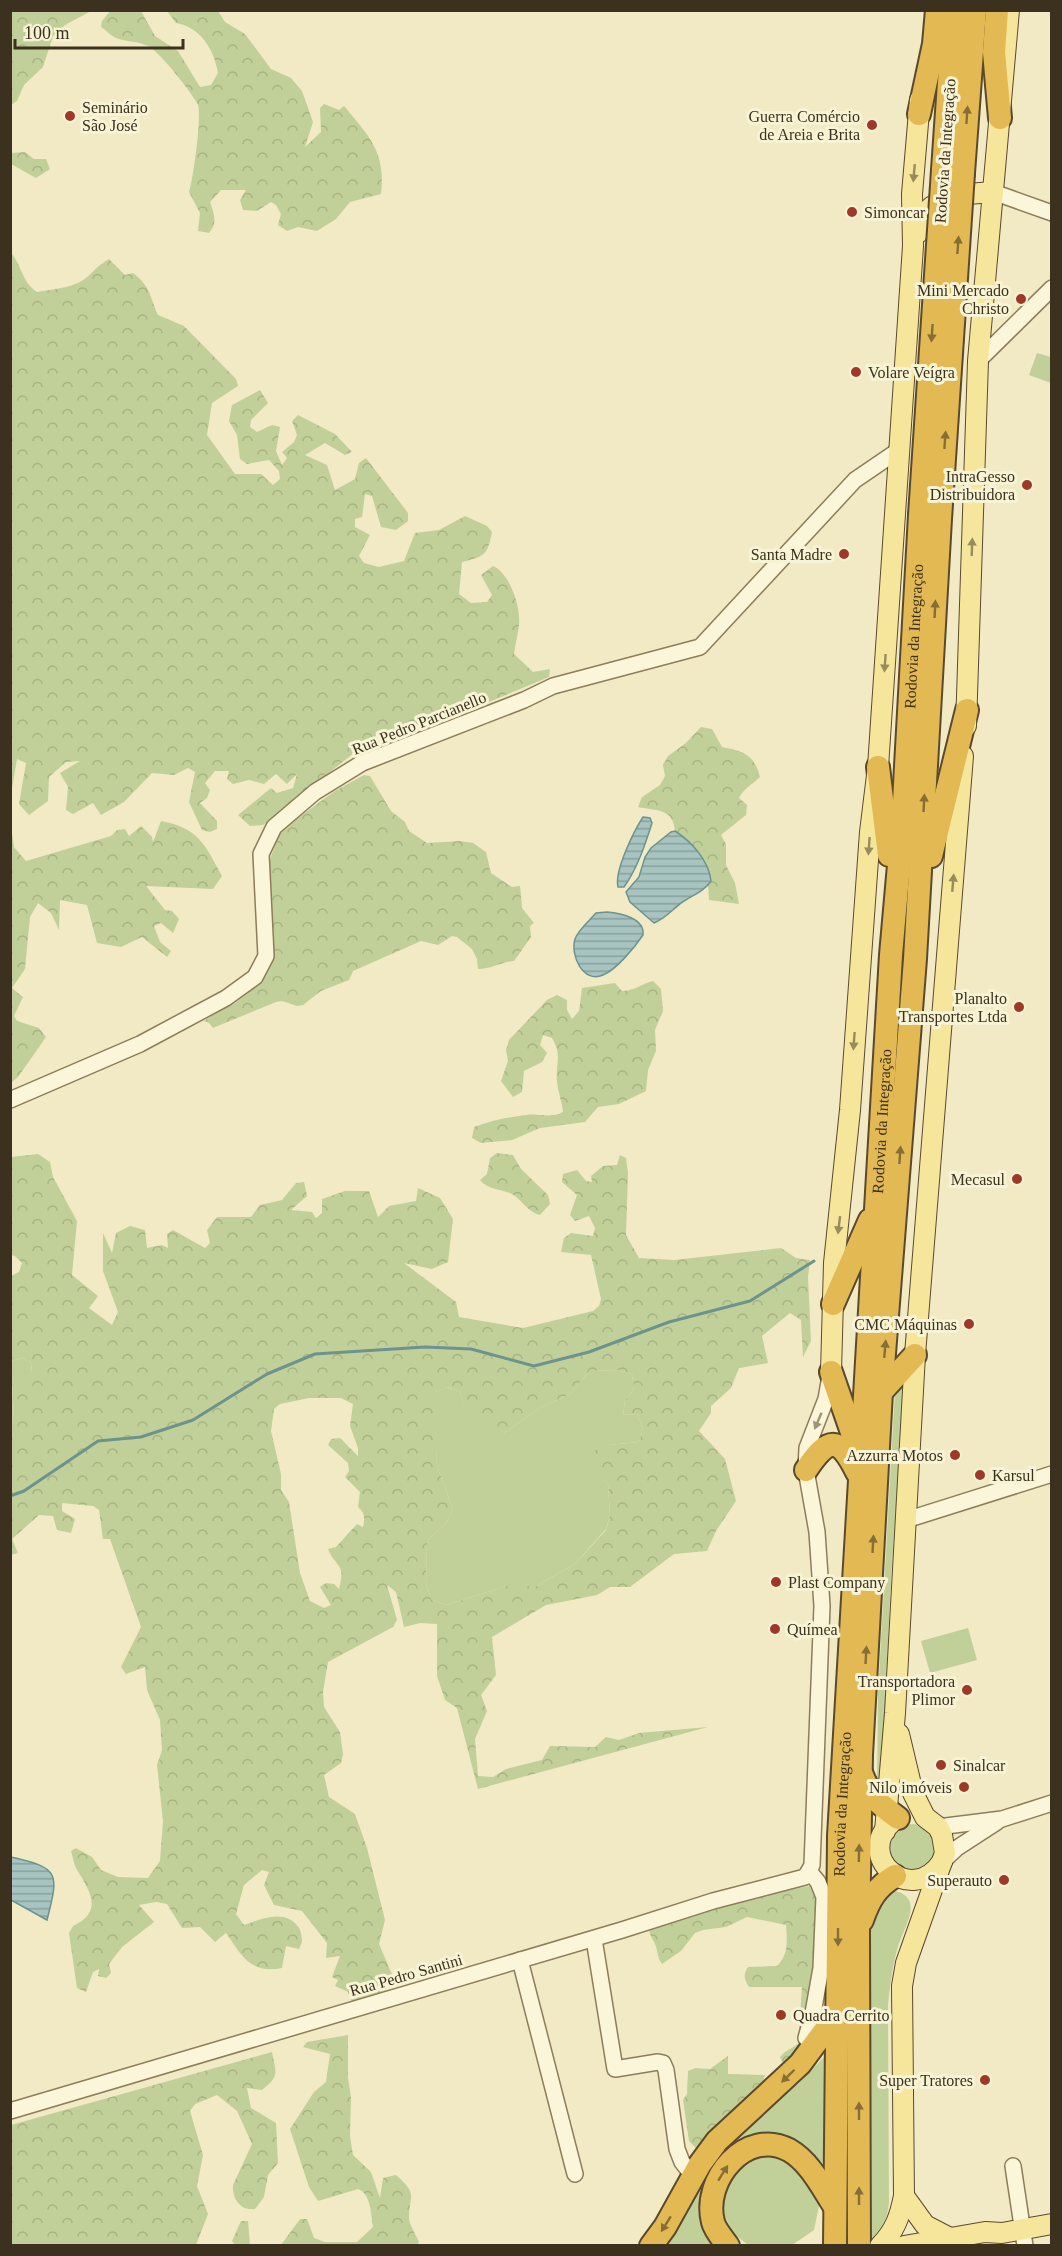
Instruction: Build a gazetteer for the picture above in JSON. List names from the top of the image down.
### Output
{
  "streets": {
    "highway": ["Rodovia da Integração"],
    "street": ["Rua Pedro Parcianello", "Rua Pedro Santini"]
  },
  "places": [
    "Seminário São José",
    "Guerra Comércio de Areia e Brita",
    "Simoncar",
    "Mini Mercado Christo",
    "Volare Veígra",
    "IntraGesso Distribuidora",
    "Santa Madre",
    "Planalto Transportes Ltda",
    "Mecasul",
    "CMC Máquinas",
    "Azzurra Motos",
    "Karsul",
    "Plast Company",
    "Químea",
    "Transportadora Plimor",
    "Sinalcar",
    "Nilo imóveis",
    "Superauto",
    "Quadra Cerrito",
    "Super Tratores"
  ],
  "scale_bar": "100 m"
}
